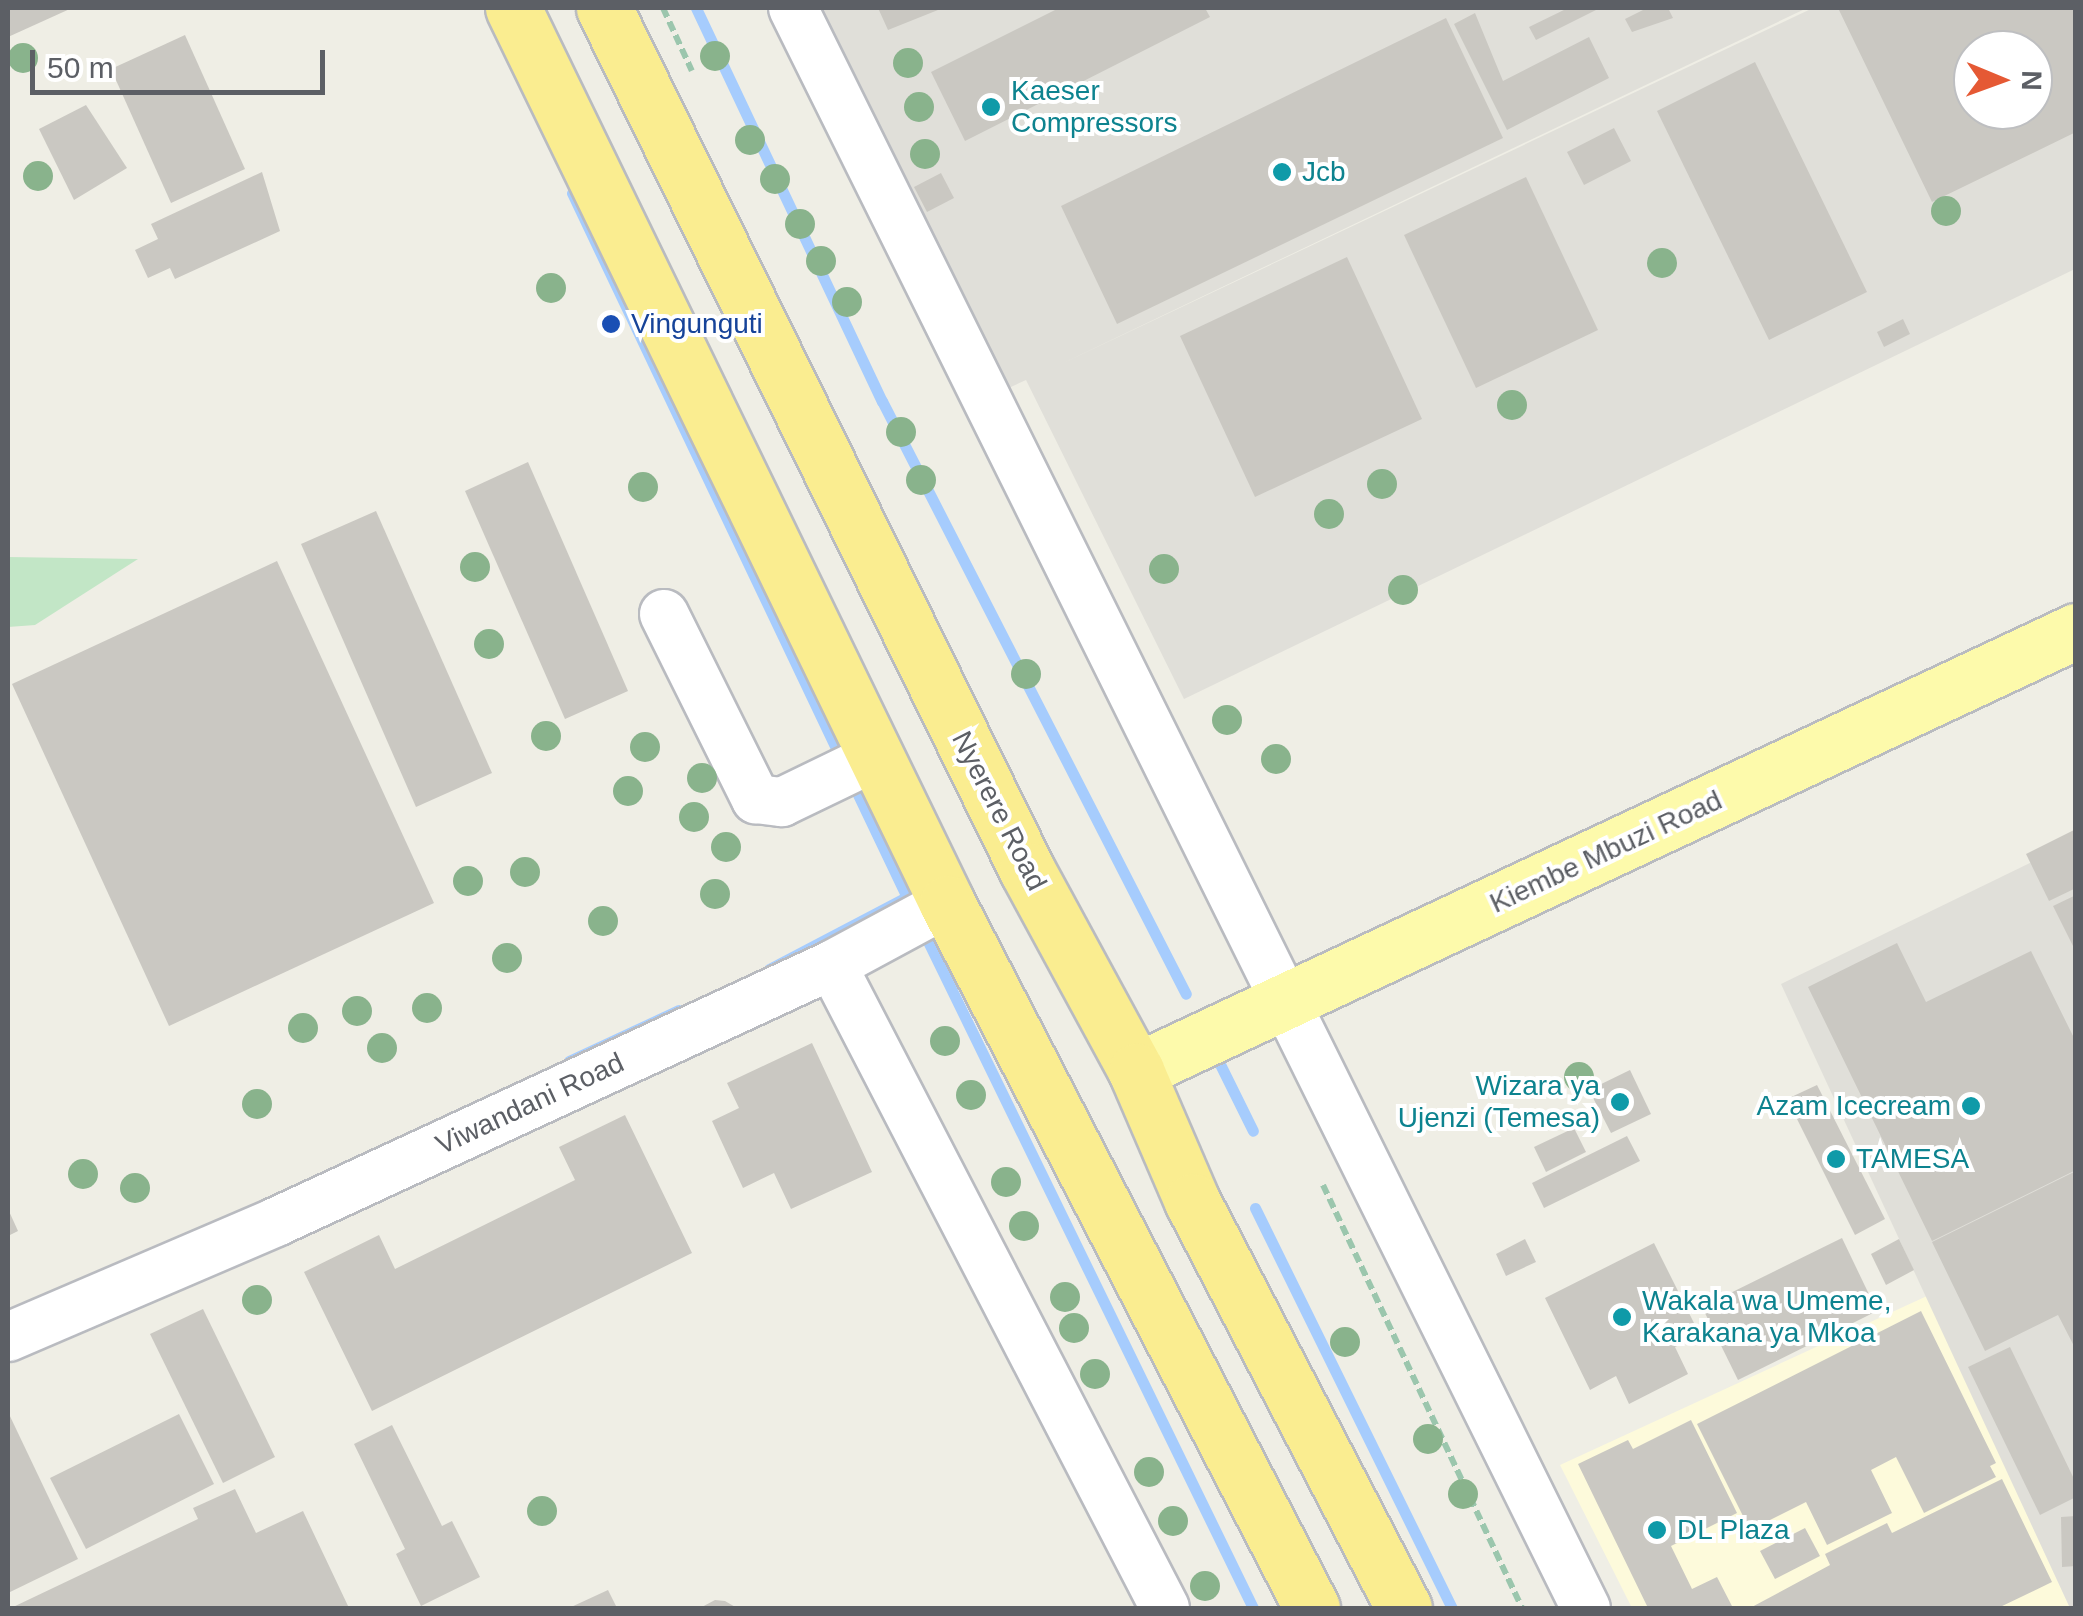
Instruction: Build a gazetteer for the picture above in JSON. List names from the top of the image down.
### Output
{
  "streets": {
    "highway": ["Nyerere Road"],
    "main road": ["Kiembe Mbuzi Road"],
    "street": ["Viwandani Road"]
  },
  "crossings": [
    ["Nyerere Road", "Kiembe Mbuzi Road"]
  ],
  "places": [
    "Kaeser Compressors",
    "Jcb",
    "Vingunguti",
    "Wizara ya Ujenzi (Temesa)",
    "Azam Icecream",
    "TAMESA",
    "Wakala wa Umeme, Karakana ya Mkoa",
    "DL Plaza"
  ],
  "scale_bar": "50 m",
  "north": "right"
}
